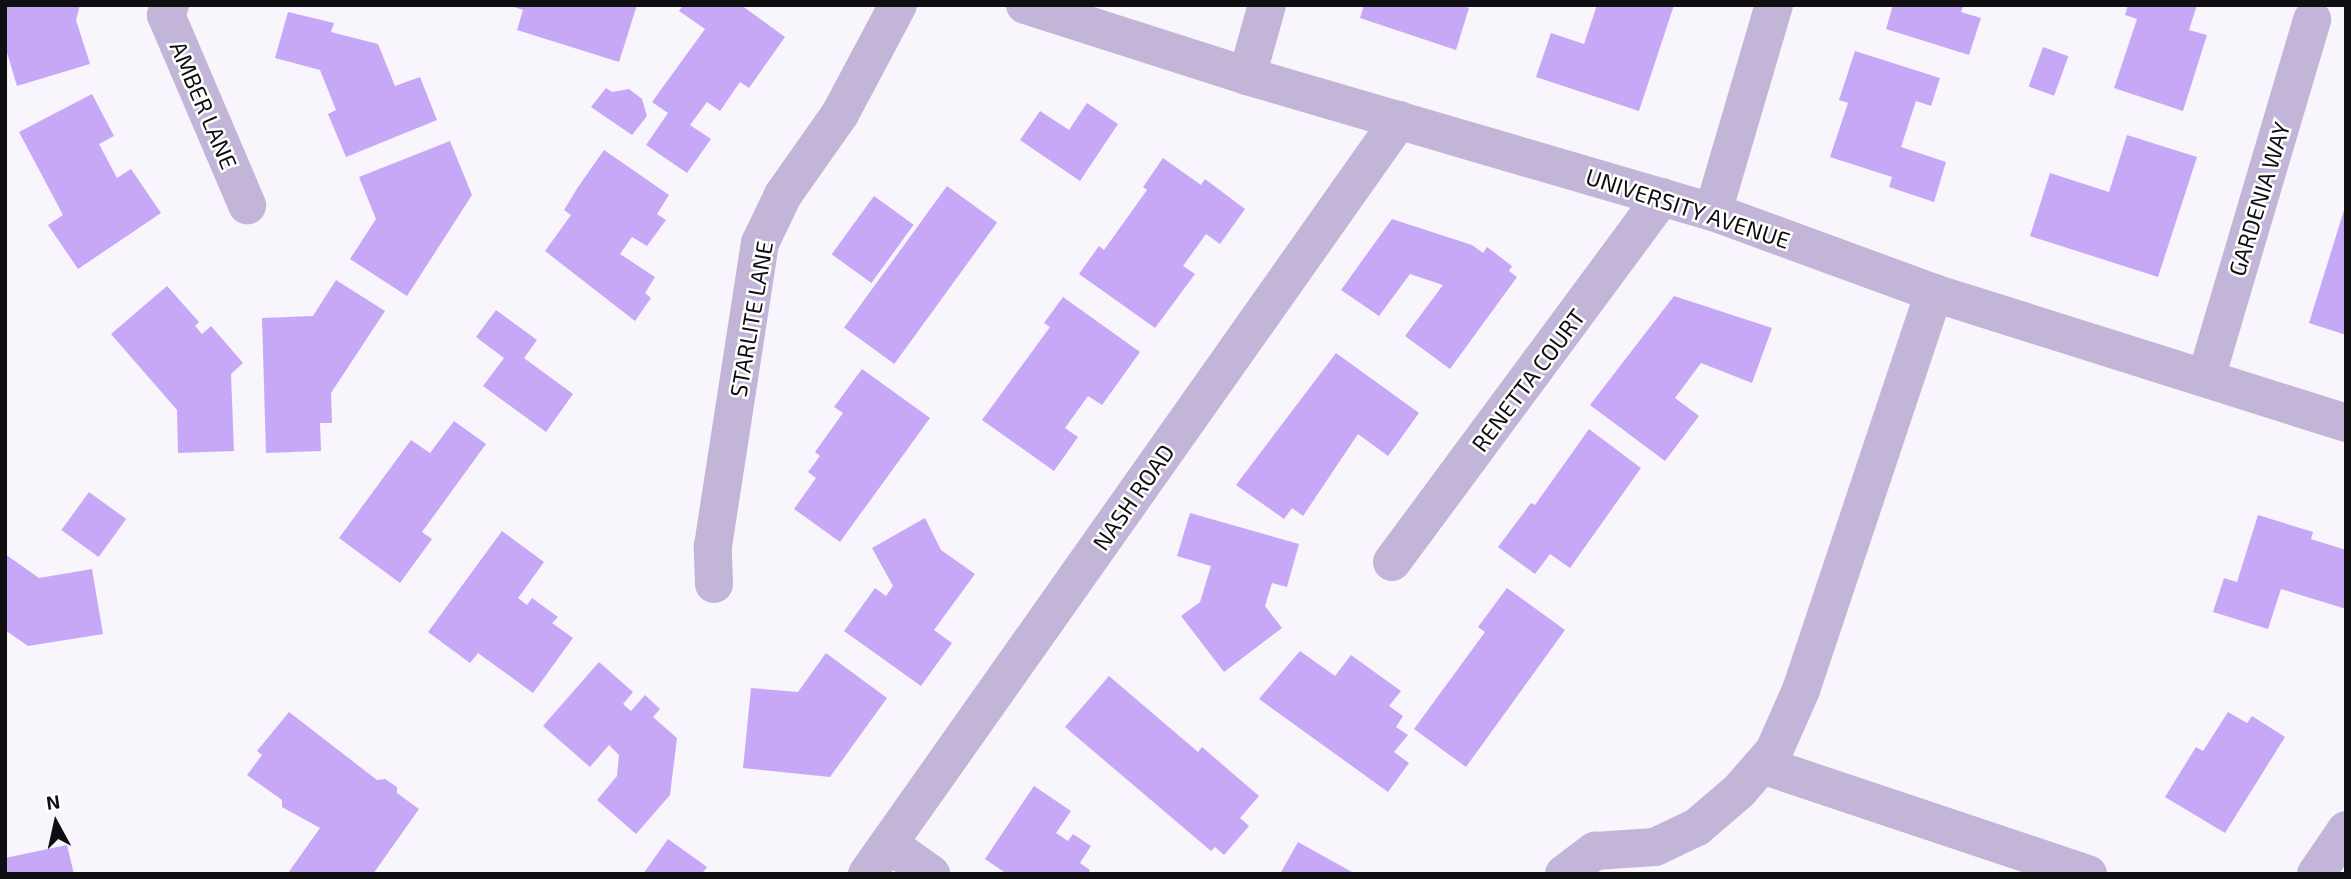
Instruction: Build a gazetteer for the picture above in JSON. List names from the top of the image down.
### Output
{
  "streets": {
    "street": [
      "AMBER LANE",
      "GARDENIA WAY",
      "UNIVERSITY AVENUE",
      "STARLITE LANE",
      "RENETTA COURT",
      "NASH ROAD"
    ]
  },
  "crossings": [
    ["GARDENIA WAY", "UNIVERSITY AVENUE"],
    ["UNIVERSITY AVENUE", "RENETTA COURT"],
    ["UNIVERSITY AVENUE", "NASH ROAD"]
  ],
  "north": "top"
}
